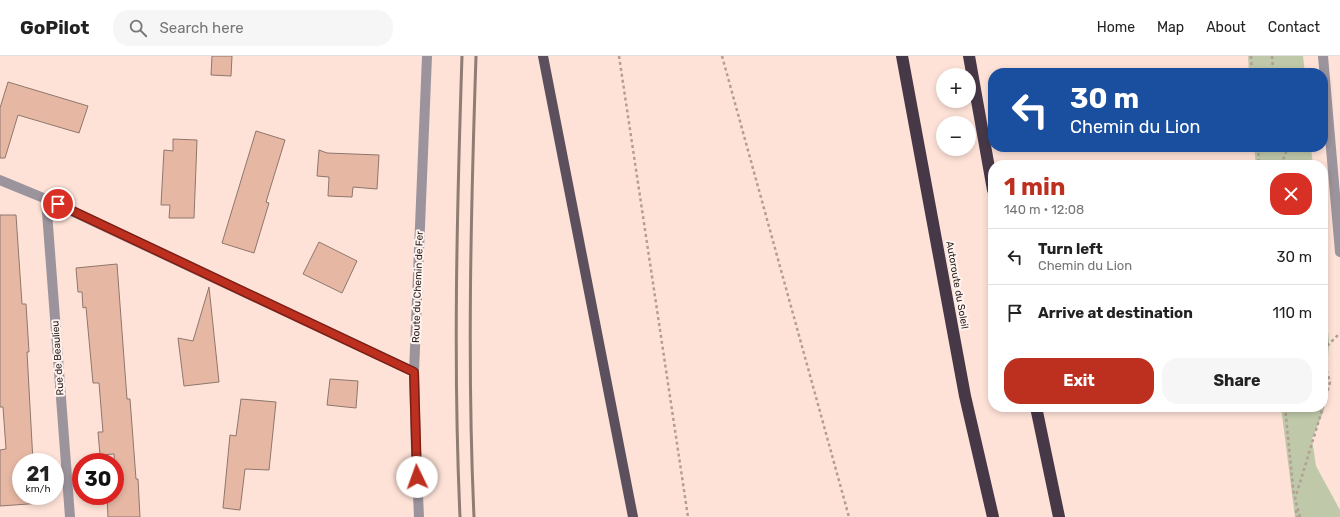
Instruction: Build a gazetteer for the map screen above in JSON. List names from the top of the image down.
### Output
{
  "streets": {
    "highway": ["Autoroute du Soleil"],
    "street": ["Route du Chemin de Fer", "Rue de Beaulieu"]
  },
  "page": {
    "header": "GoPilot",
    "search": "Search here",
    "nav": [
      "Home",
      "Map",
      "About",
      "Contact"
    ],
    "map_buttons": ["+", "−"],
    "turn": ["30 m", "Chemin du Lion"],
    "heading": ["1 min", "140 m · 12:08"],
    "list": [
      {
        "name": "Turn left",
        "note": "Chemin du Lion",
        "value": "30 m"
      },
      {
        "name": "Arrive at destination",
        "value": "110 m"
      }
    ],
    "buttons": ["Exit", "Share"],
    "speed": "21 km/h",
    "limit": "30"
  }
}
